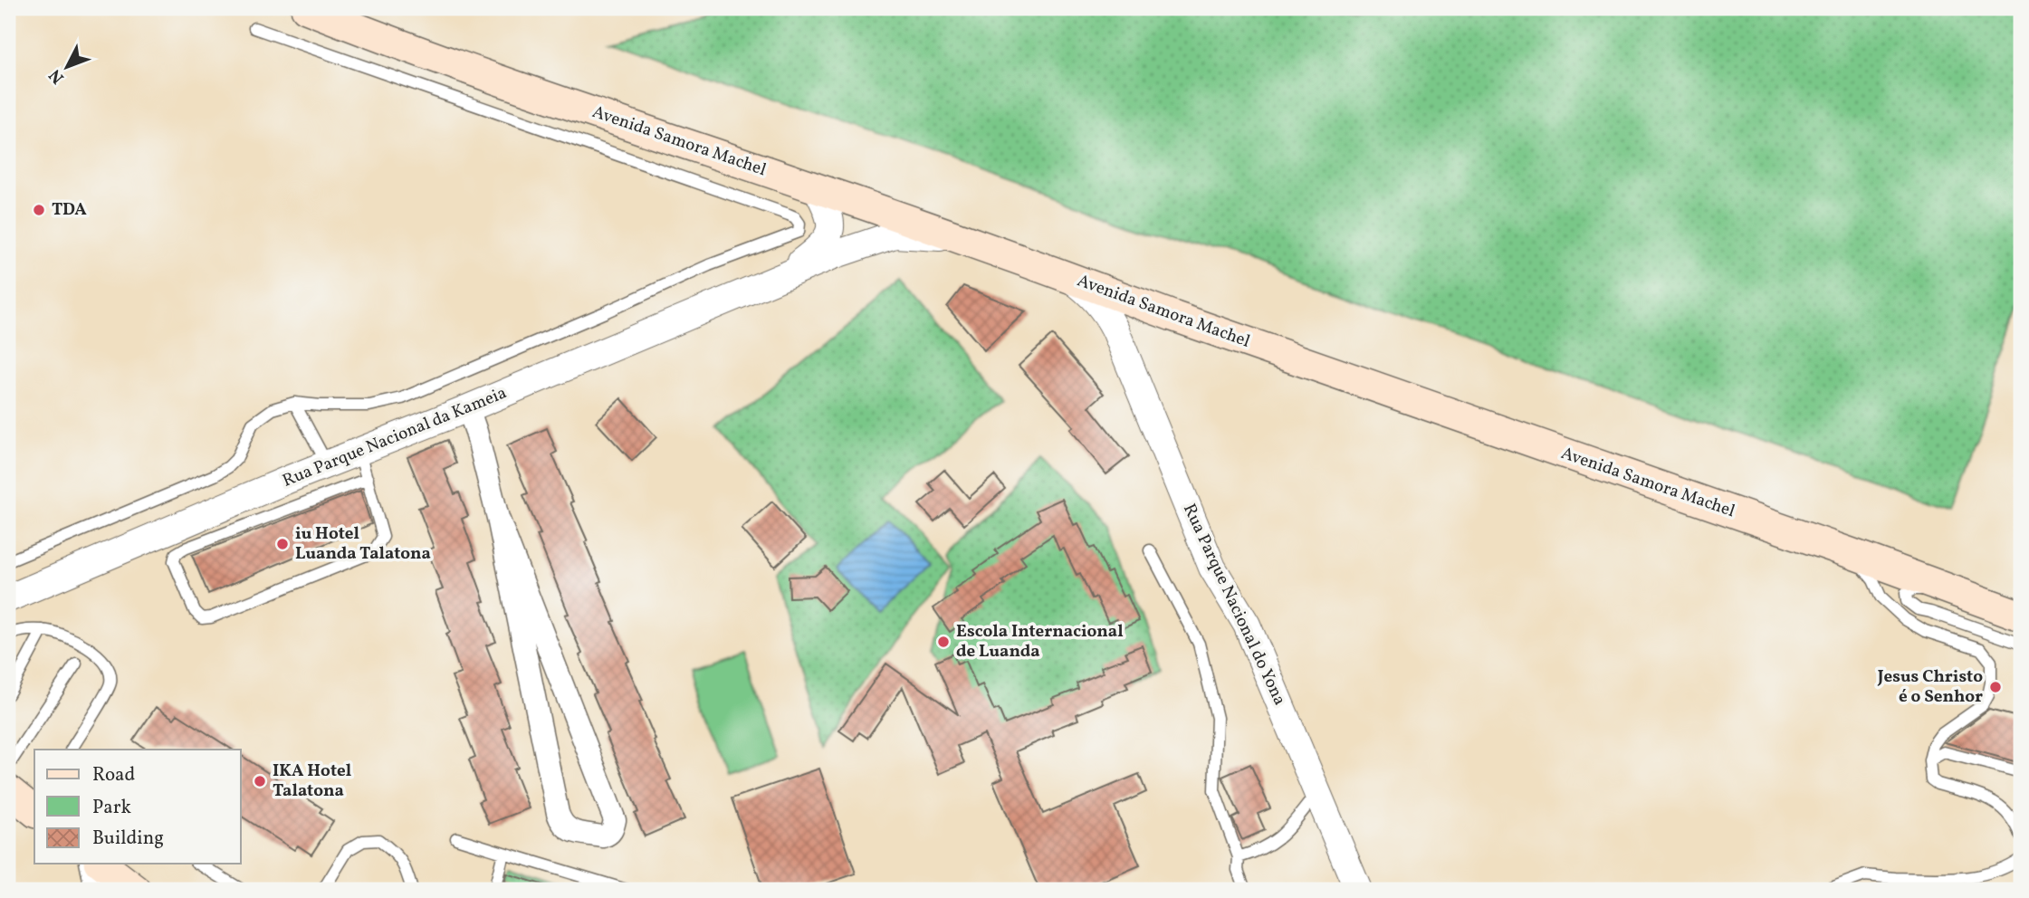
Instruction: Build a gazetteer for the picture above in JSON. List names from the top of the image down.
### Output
{
  "streets": {
    "main road": ["Avenida Samora Machel"],
    "street": ["Rua Parque Nacional da Kameia", "Rua Parque Nacional do Yona"]
  },
  "crossings": [
    ["Avenida Samora Machel", "Rua Parque Nacional da Kameia"],
    ["Avenida Samora Machel", "Rua Parque Nacional do Yona"]
  ],
  "places": [
    "TDA",
    "iu Hotel Luanda Talatona",
    "Escola Internacional de Luanda",
    "Jesus Christo é o Senhor",
    "IKA Hotel Talatona"
  ],
  "legend": ["Road", "Park", "Building"],
  "north": "bottom left"
}
